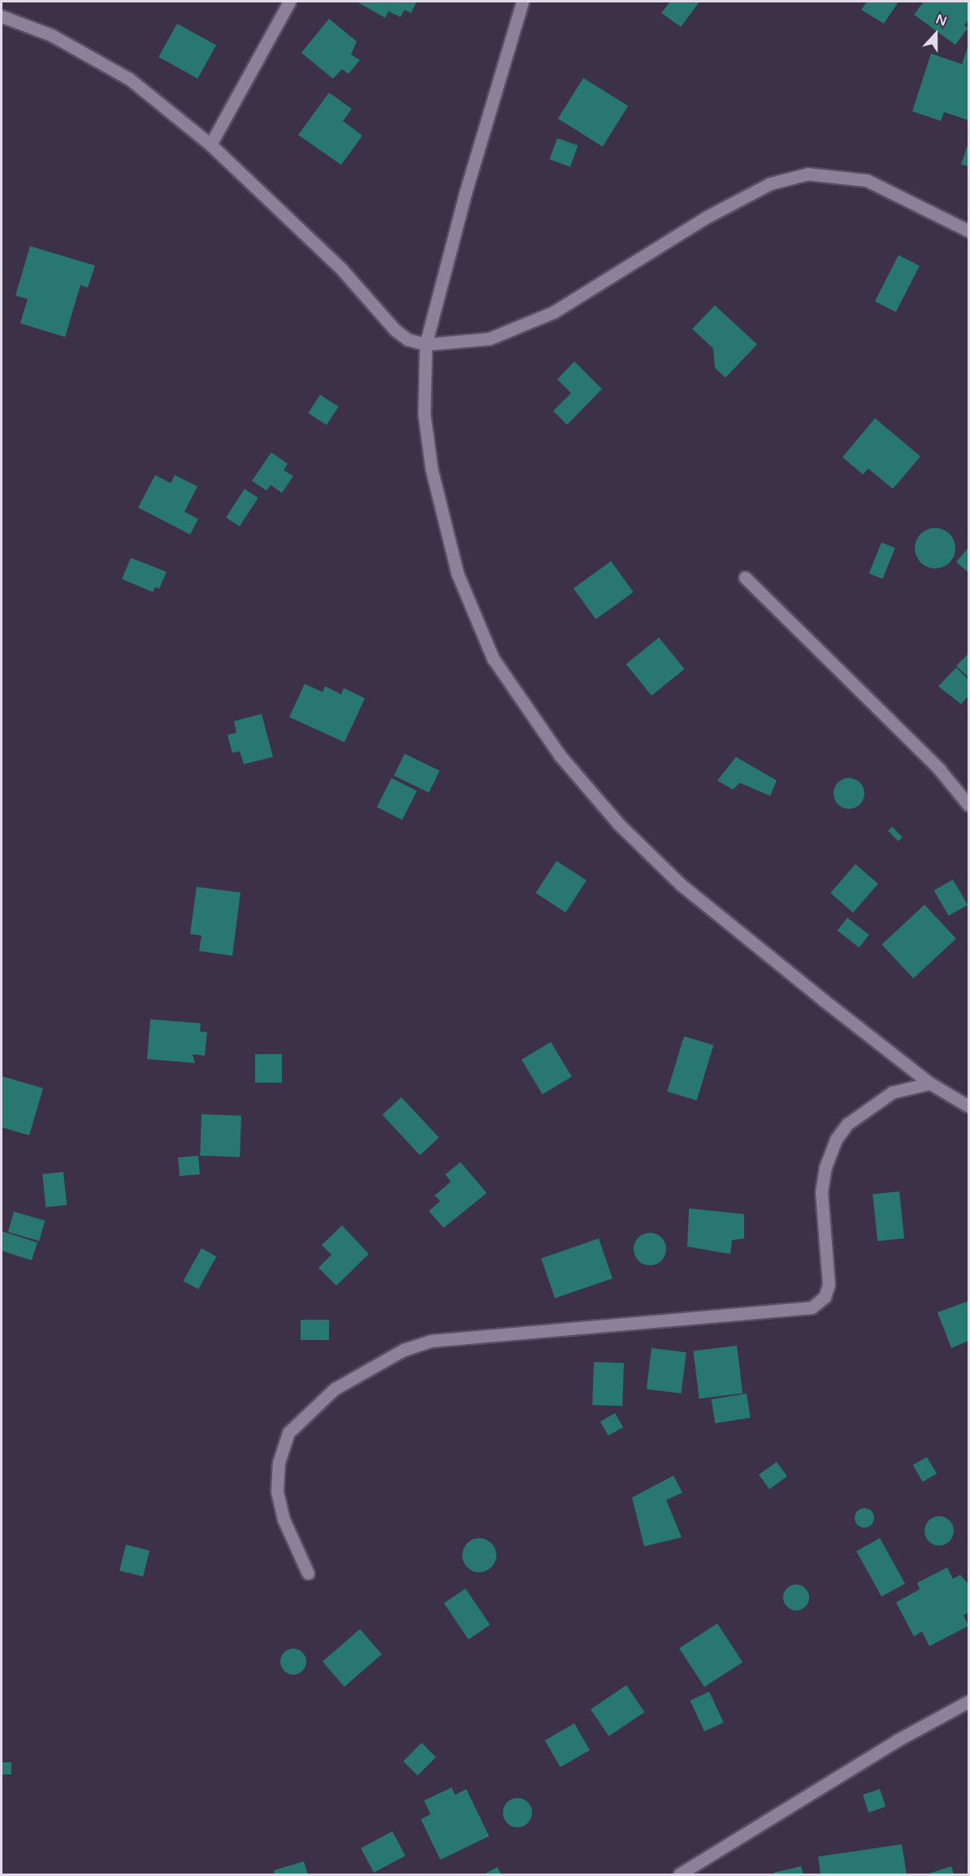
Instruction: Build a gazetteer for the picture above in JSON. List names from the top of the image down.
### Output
{
  "north": "top"
}
